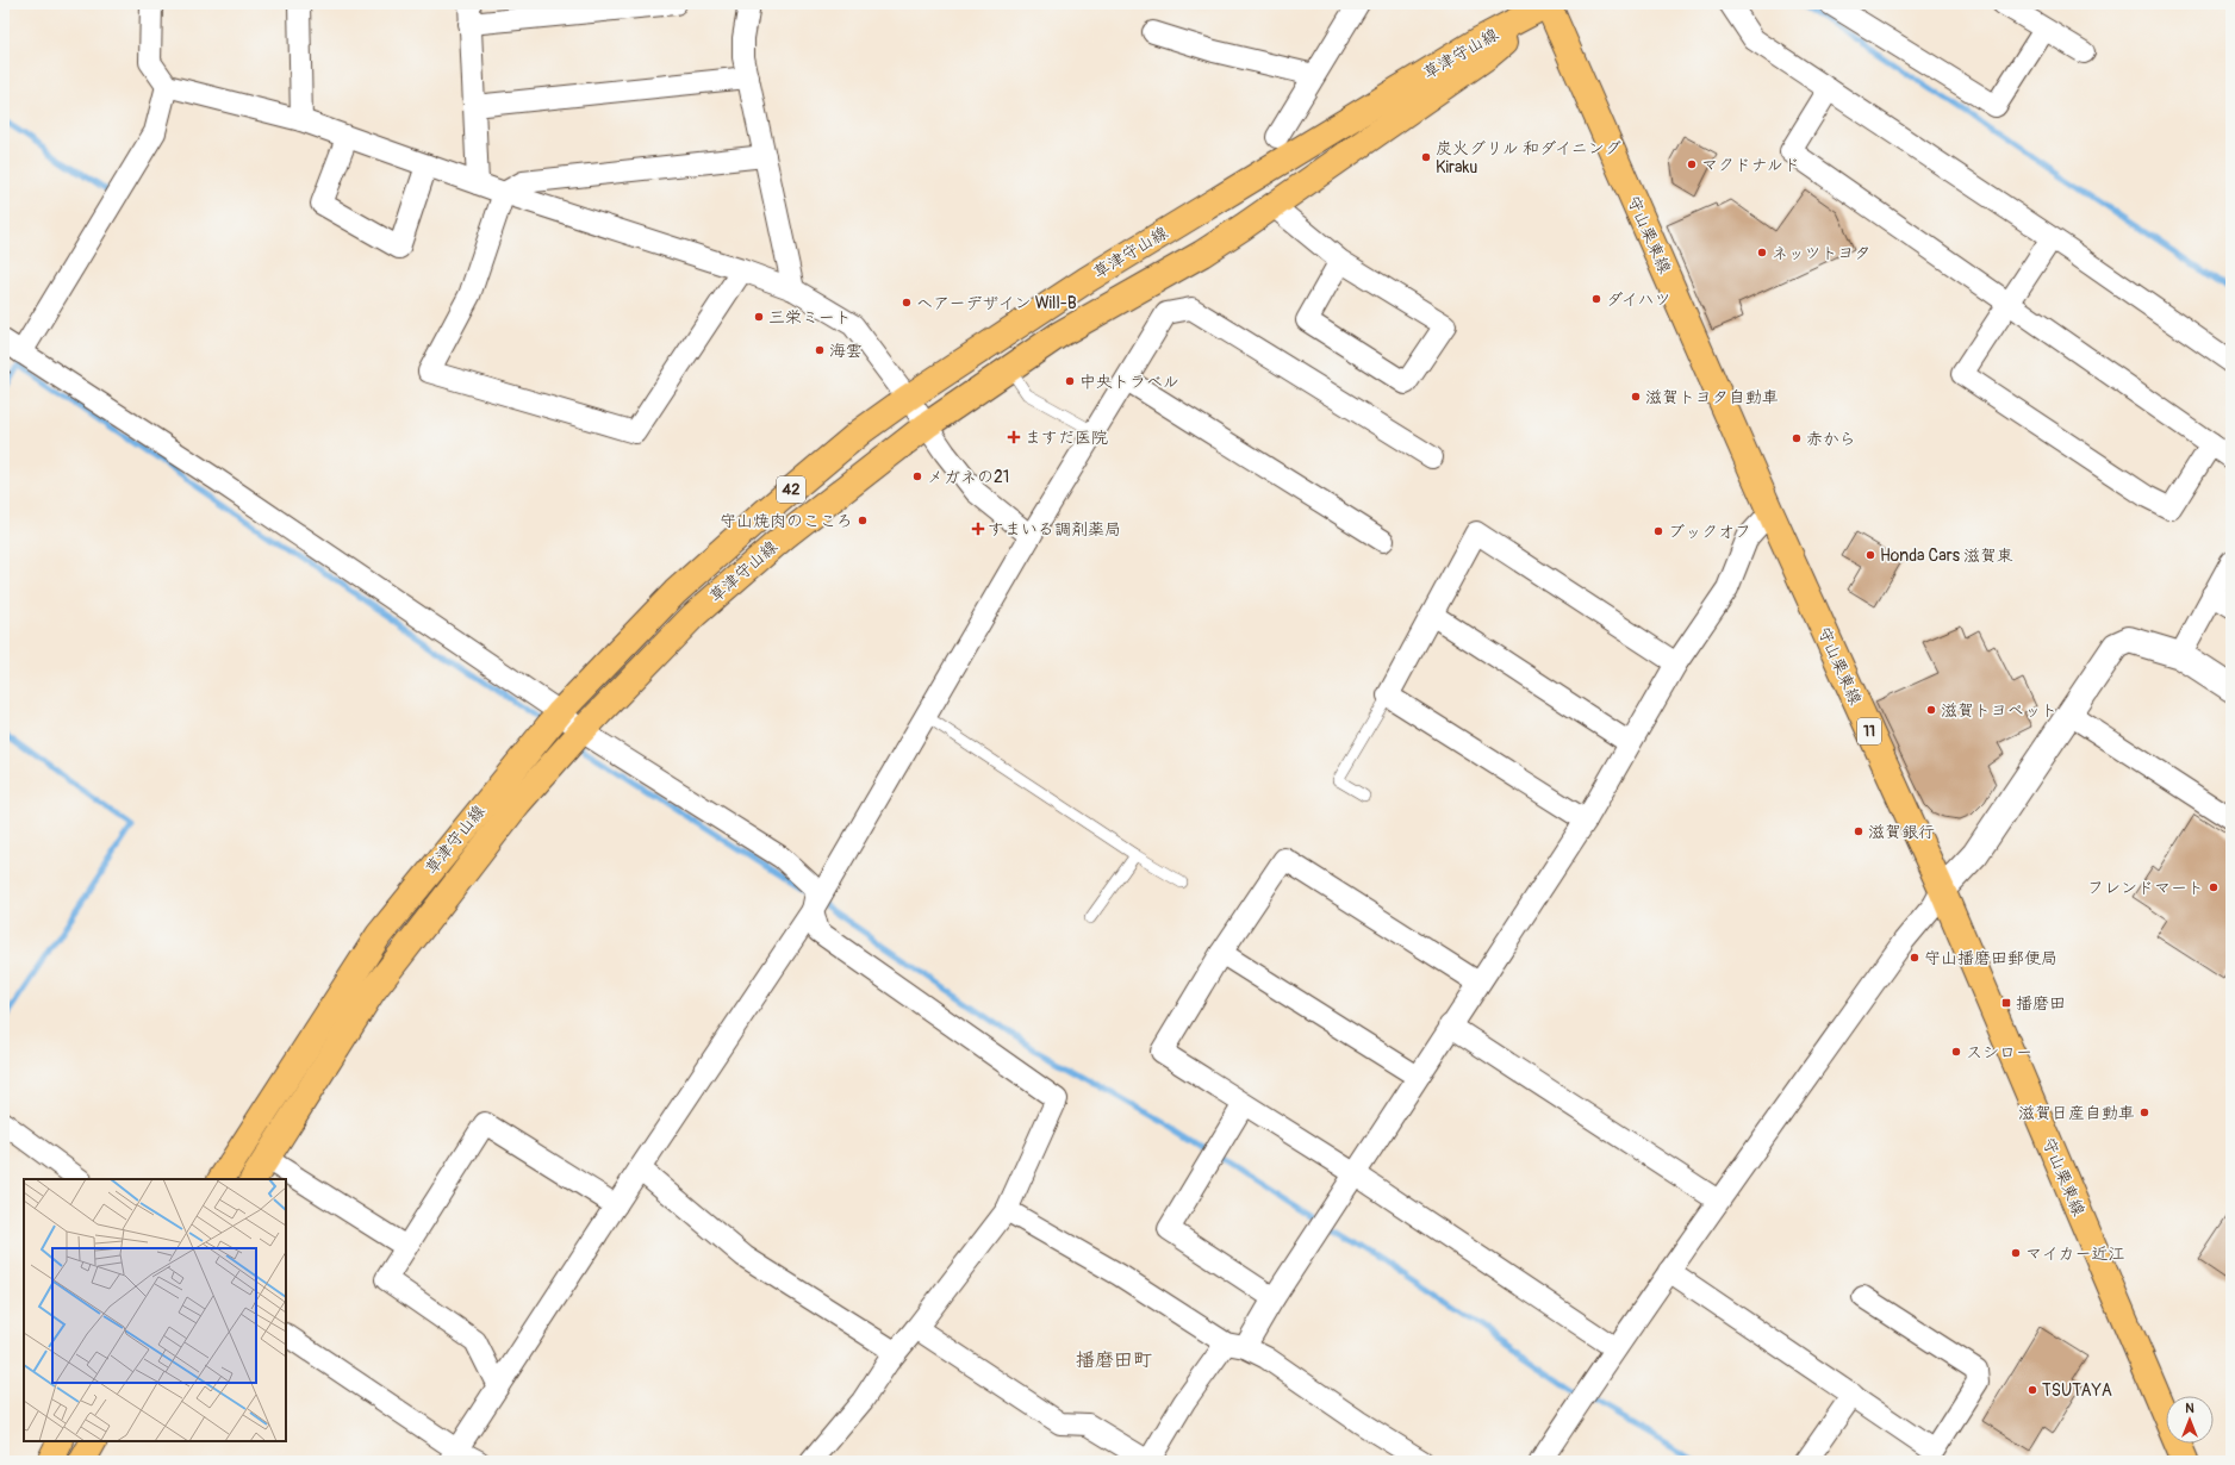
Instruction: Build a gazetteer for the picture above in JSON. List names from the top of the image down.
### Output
{
  "streets": {
    "main road": [
      "草津守山線",
      "守山栗東線",
      "42",
      "11"
    ]
  },
  "crossings": [
    ["草津守山線", "守山栗東線"]
  ],
  "districts": ["播磨田町"],
  "places": {
    "other": [
      "炭火グリル 和ダイニング Kiraku",
      "マクドナルド",
      "ネッツトヨタ",
      "ダイハツ",
      "ヘアーデザイン Will-B",
      "三栄ミート",
      "海雲",
      "中央トラベル",
      "滋賀トヨタ自動車",
      "赤から",
      "メガネの21",
      "守山焼肉のこころ",
      "ブックオフ",
      "Honda Cars 滋賀東",
      "滋賀トヨペット",
      "滋賀銀行",
      "フレンドマート",
      "守山播磨田郵便局",
      "スシロー",
      "滋賀日産自動車",
      "マイカー近江",
      "TSUTAYA"
    ],
    "health": ["ますだ医院", "すまいる調剤薬局"],
    "transit": ["播磨田"]
  },
  "north": "top"
}
